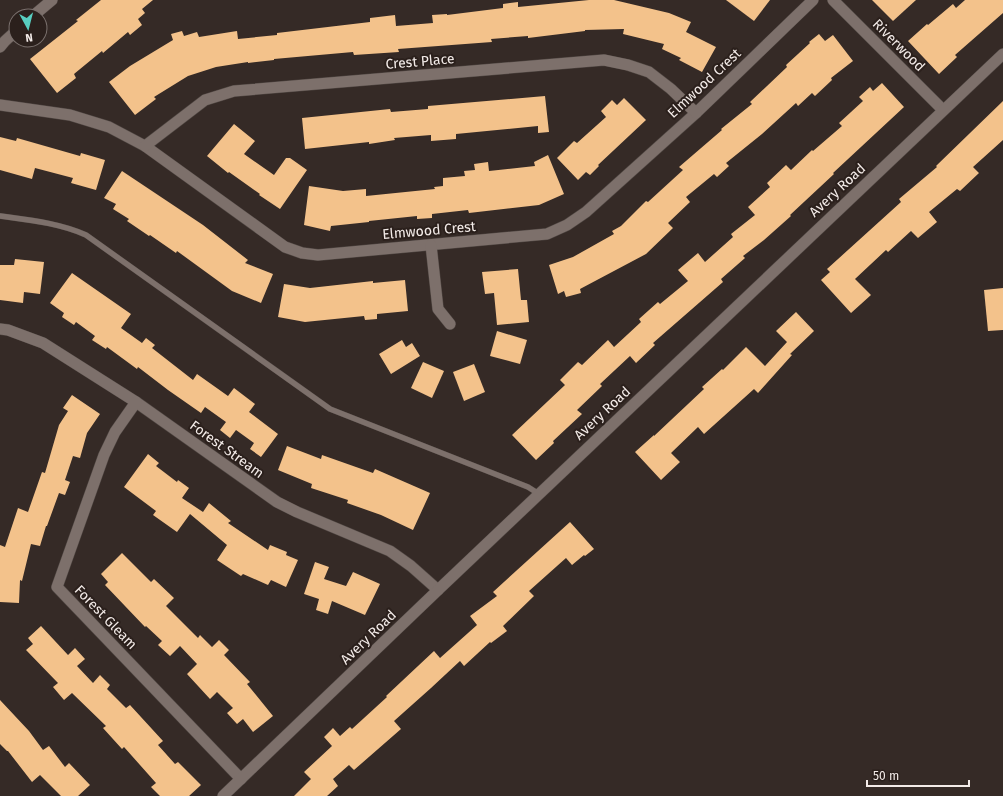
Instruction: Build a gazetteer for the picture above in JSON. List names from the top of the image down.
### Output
{
  "streets": {
    "street": [
      "Riverwood",
      "Crest Place",
      "Elmwood Crest",
      "Avery Road",
      "Forest Stream",
      "Forest Gleam"
    ]
  },
  "crossings": [
    ["Riverwood", "Avery Road"],
    ["Crest Place", "Elmwood Crest"],
    ["Avery Road", "Forest Stream"],
    ["Avery Road", "Forest Gleam"],
    ["Forest Stream", "Forest Gleam"]
  ],
  "scale_bar": "50 m",
  "north": "bottom"
}
